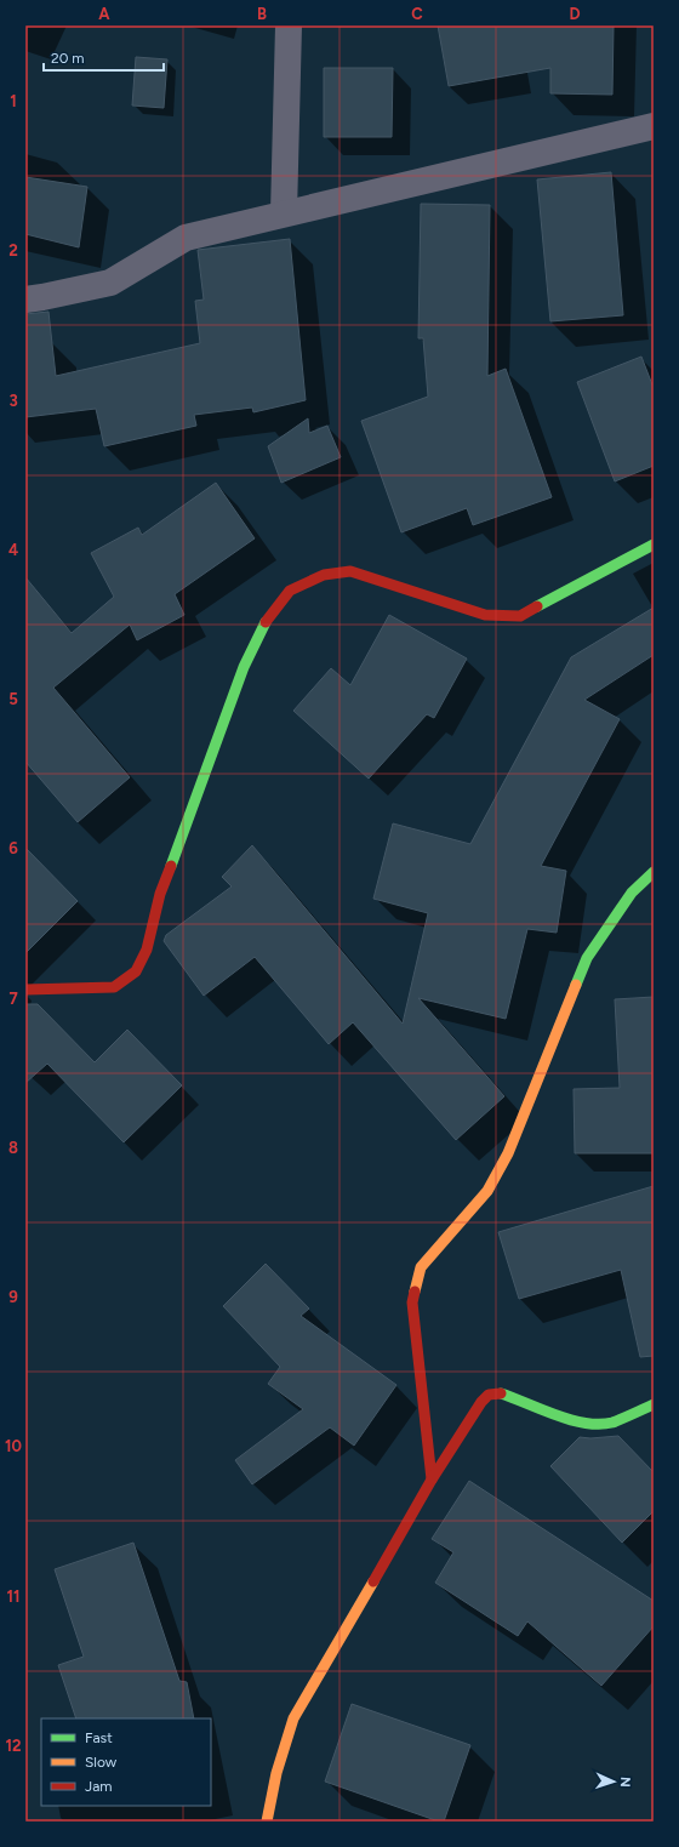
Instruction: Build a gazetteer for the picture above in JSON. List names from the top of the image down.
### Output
{
  "legend": ["Fast", "Slow", "Jam"],
  "scale_bar": "20 m",
  "north": "right",
  "grid": {
    "columns": [
      "A",
      "B",
      "C",
      "D"
    ],
    "rows": [
      "1",
      "2",
      "3",
      "4",
      "5",
      "6",
      "7",
      "8",
      "9",
      "10",
      "11",
      "12"
    ]
  }
}
